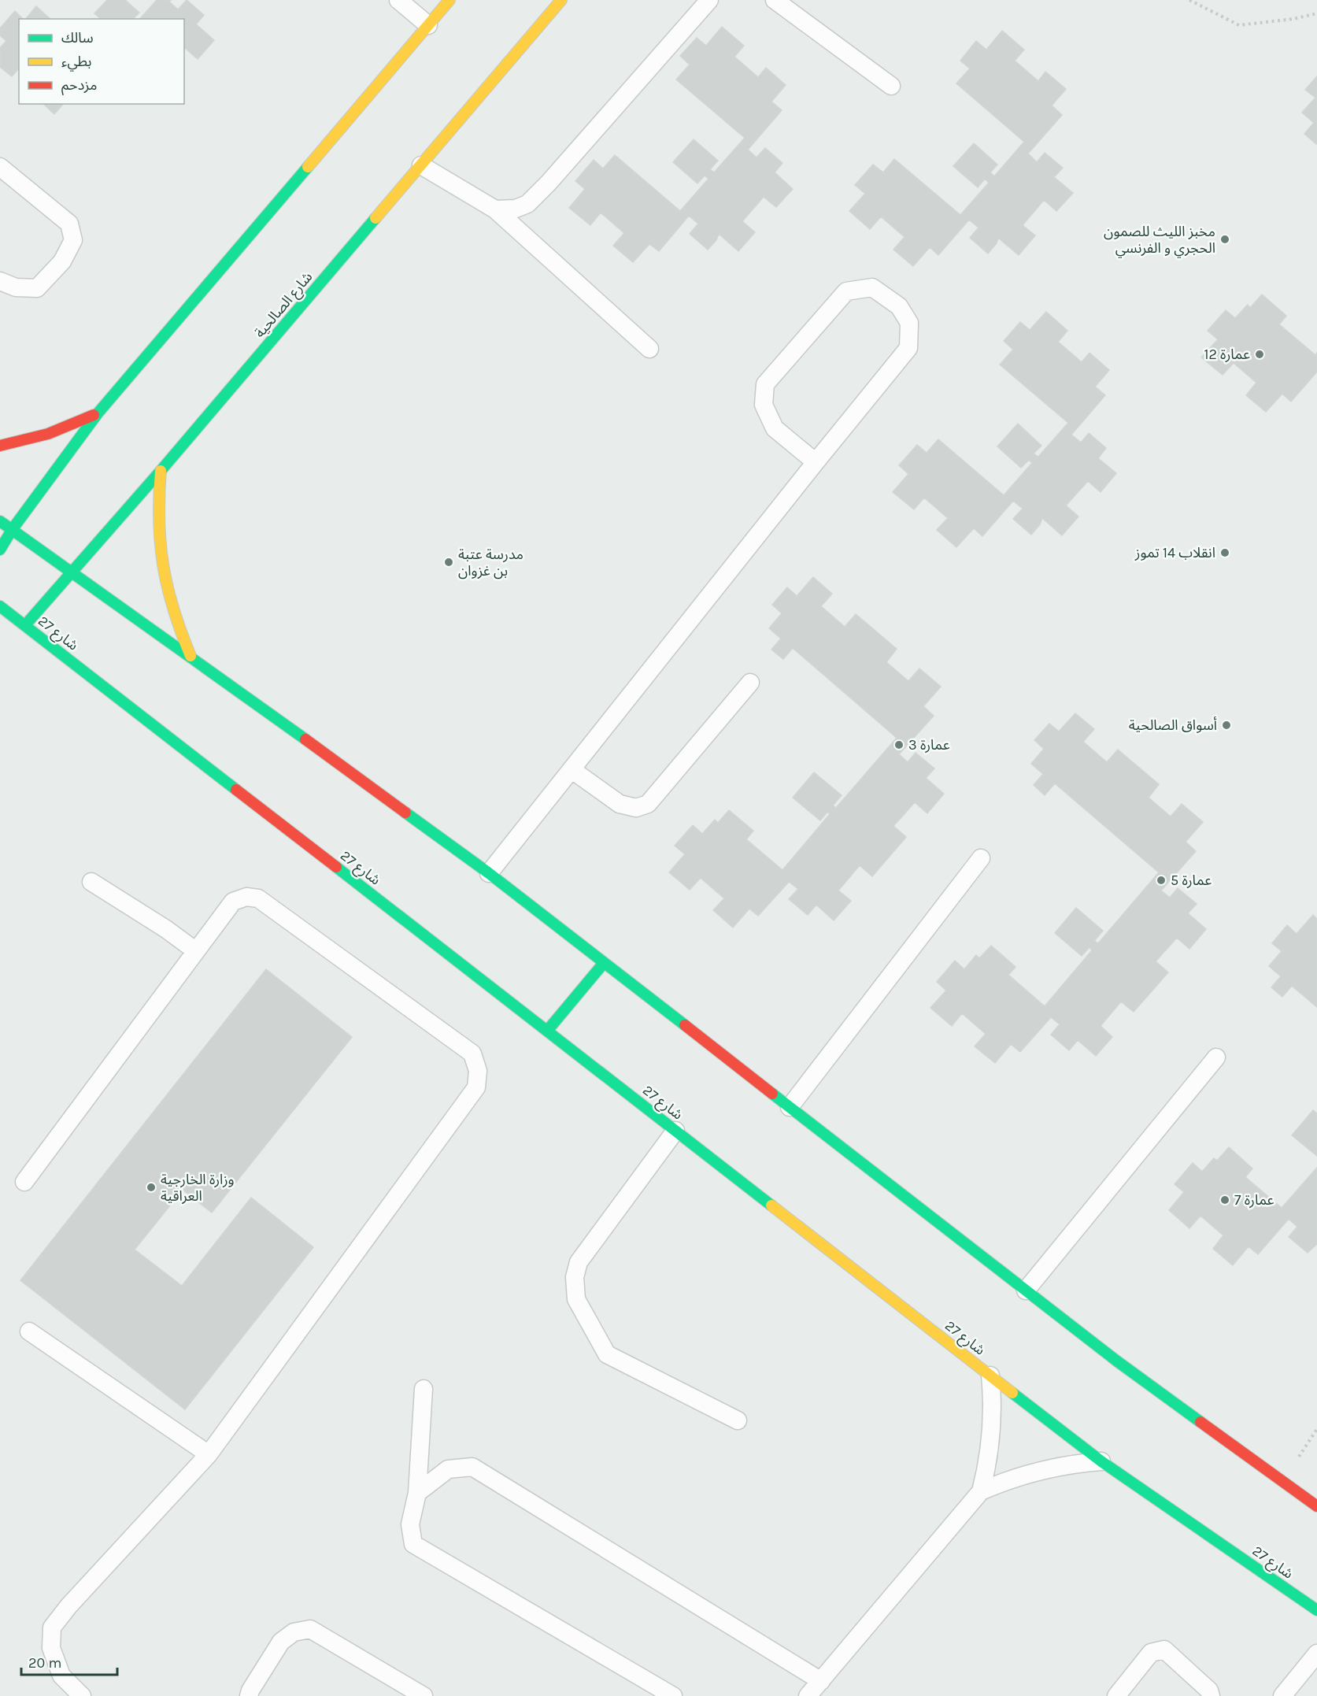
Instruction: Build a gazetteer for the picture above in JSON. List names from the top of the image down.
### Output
{
  "streets": {
    "main road": ["شارع الصالحية", "شارع 27"]
  },
  "crossings": [
    ["شارع الصالحية", "شارع 27"]
  ],
  "places": [
    "مخبز الليث للصمون الحجري و الفرنسي",
    "عمارة 12",
    "انقلاب 14 تموز",
    "مدرسة عتبة بن غزوان",
    "أسواق الصالحية",
    "عمارة 3",
    "عمارة 5",
    "وزارة الخارجية العراقية",
    "عمارة 7"
  ],
  "legend": ["سالك", "بطيء", "مزدحم"],
  "scale_bar": "20 m"
}
